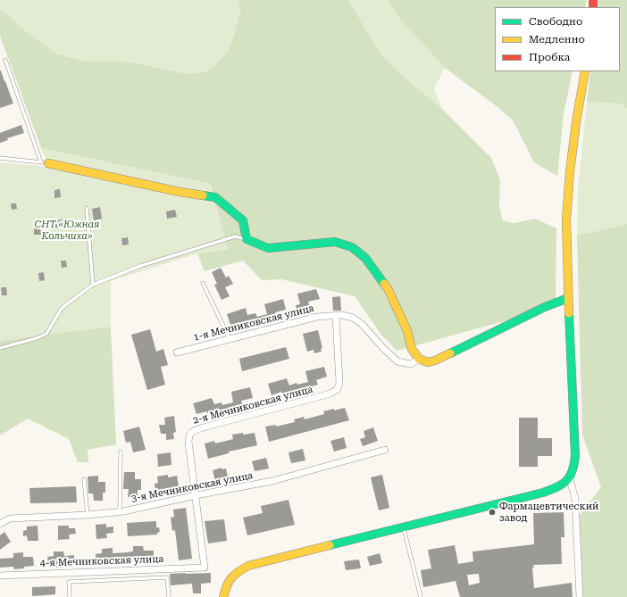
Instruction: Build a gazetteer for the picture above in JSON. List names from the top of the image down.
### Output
{
  "streets": {
    "street": [
      "1-я Мечниковская улица",
      "2-я Мечниковская улица",
      "3-я Мечниковская улица",
      "4-я Мечниковская улица"
    ]
  },
  "crossings": [
    ["1-я Мечниковская улица", "2-я Мечниковская улица"],
    ["2-я Мечниковская улица", "3-я Мечниковская улица"],
    ["2-я Мечниковская улица", "4-я Мечниковская улица"]
  ],
  "parks": ["СНТ «Южная Кольчиха»"],
  "places": ["Фармацевтический завод"],
  "legend": ["Свободно", "Медленно", "Пробка"]
}
